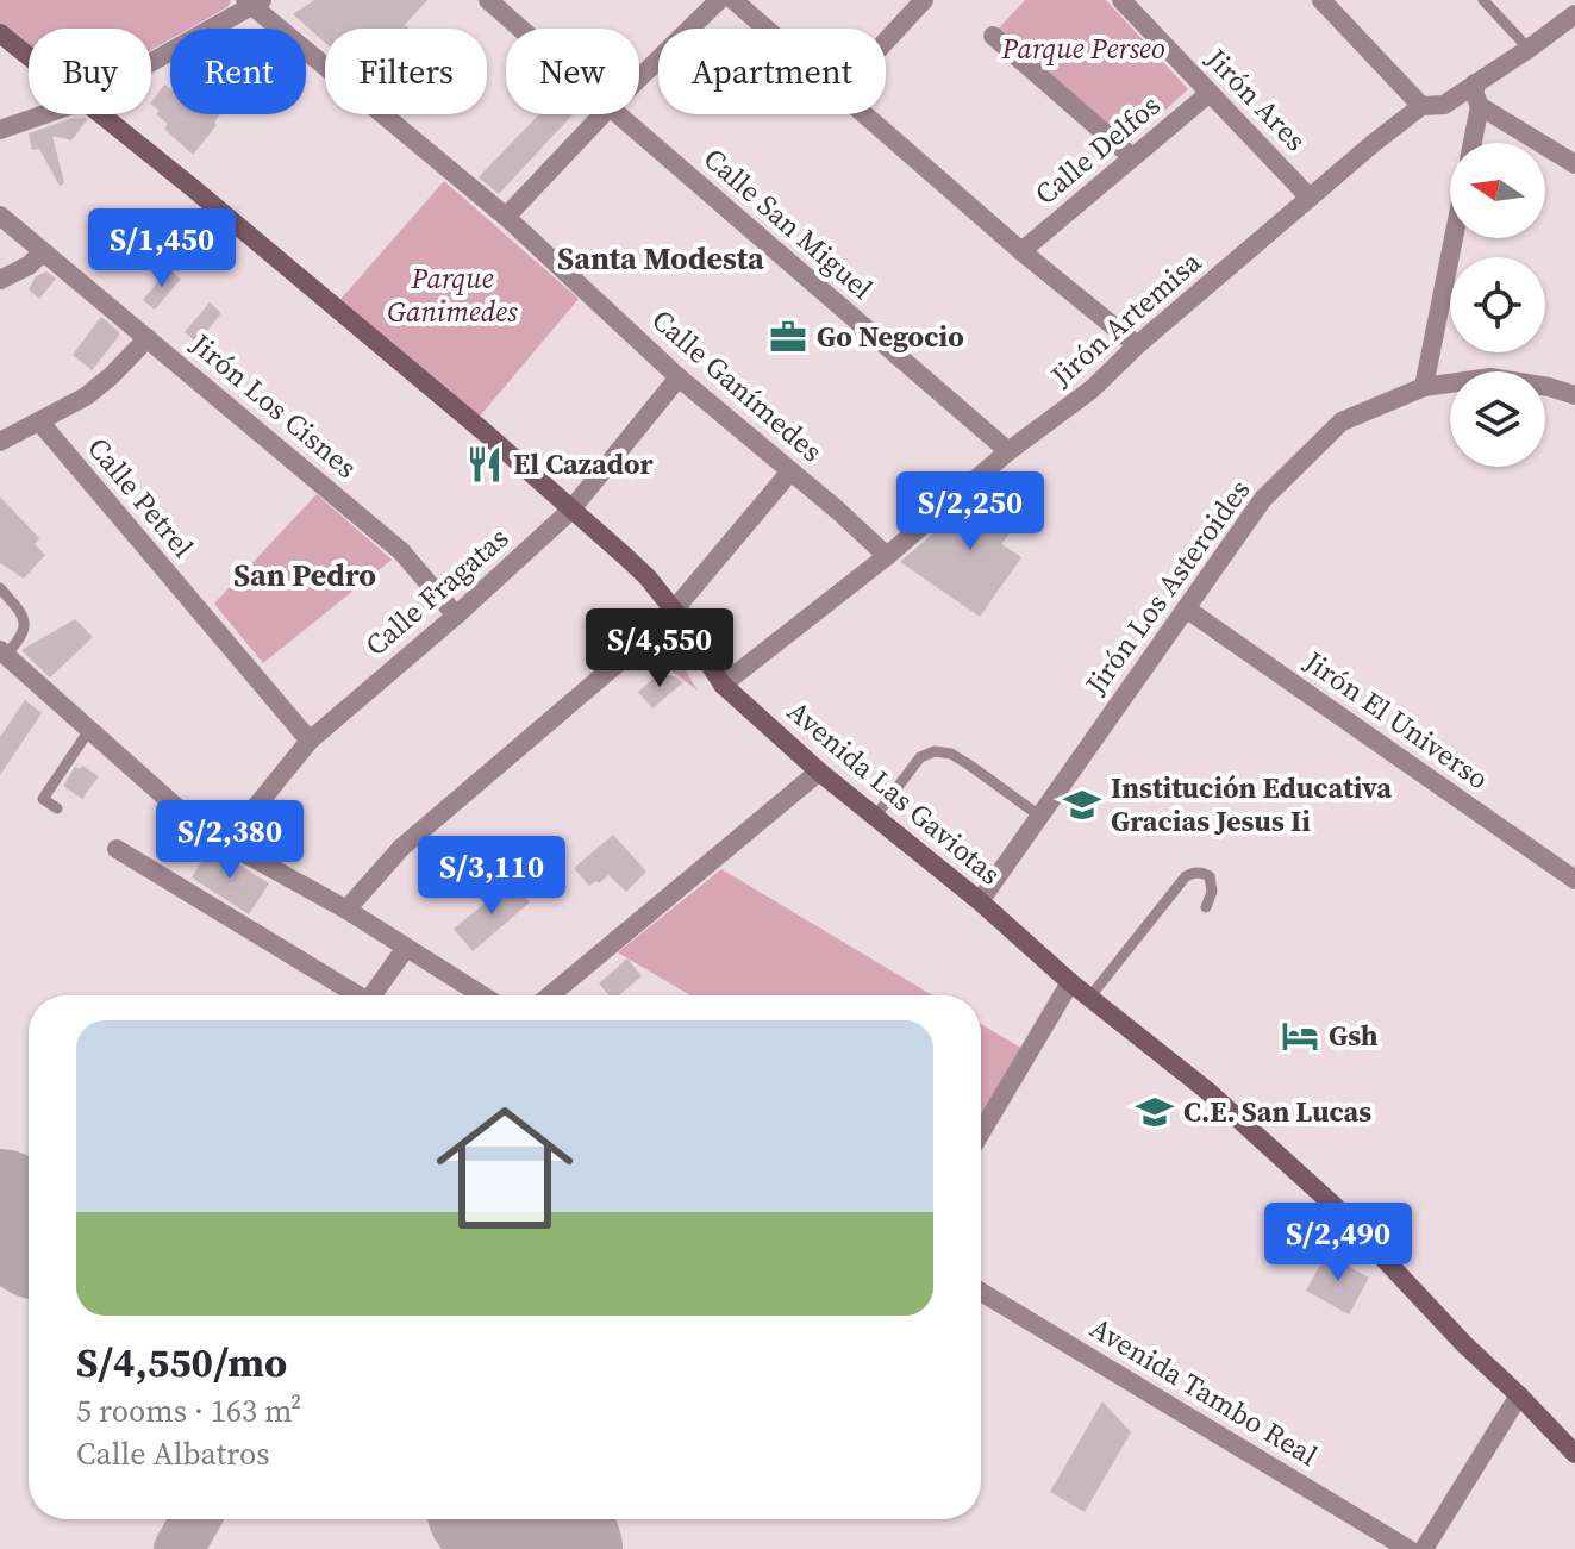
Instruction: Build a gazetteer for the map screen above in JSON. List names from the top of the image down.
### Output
{
  "streets": {
    "street": [
      "Jirón Ares",
      "Calle Delfos",
      "Calle San Miguel",
      "Jirón Artemisa",
      "Calle Ganímedes",
      "Jirón Los Cisnes",
      "Calle Petrel",
      "Jirón Los Asteroides",
      "Calle Fragatas",
      "Jirón El Universo",
      "Avenida Las Gaviotas",
      "Avenida Tambo Real"
    ]
  },
  "crossings": [
    ["Jirón Ares", "Calle Delfos"],
    ["Jirón Ares", "Jirón Artemisa"],
    ["Calle San Miguel", "Jirón Artemisa"],
    ["Jirón Artemisa", "Calle Ganímedes"],
    ["Jirón Artemisa", "Avenida Las Gaviotas"],
    ["Calle Ganímedes", "Calle Fragatas"],
    ["Jirón Los Cisnes", "Calle Fragatas"],
    ["Calle Petrel", "Calle Fragatas"],
    ["Jirón Los Asteroides", "Jirón El Universo"],
    ["Jirón Los Asteroides", "Avenida Las Gaviotas"],
    ["Calle Fragatas", "Avenida Las Gaviotas"]
  ],
  "districts": ["Santa Modesta", "San Pedro"],
  "parks": ["Parque Perseo", "Parque Ganimedes"],
  "places": {
    "office": ["Go Negocio"],
    "restaurant": ["El Cazador"],
    "school or university": ["Institución Educativa Gracias Jesus Ii", "C.E. San Lucas"],
    "hotel": ["Gsh"]
  },
  "north": "left",
  "page": {
    "chip": [
      "Buy",
      "Rent",
      "Filters",
      "New",
      "Apartment"
    ],
    "price": [
      "S/1,450",
      "S/2,250",
      "S/4,550",
      "S/2,380",
      "S/3,110",
      "S/2,490"
    ],
    "list": [
      {
        "name": "S/4,550/mo",
        "note": "5 rooms · 163 m² · Calle Albatros"
      }
    ]
  }
}
